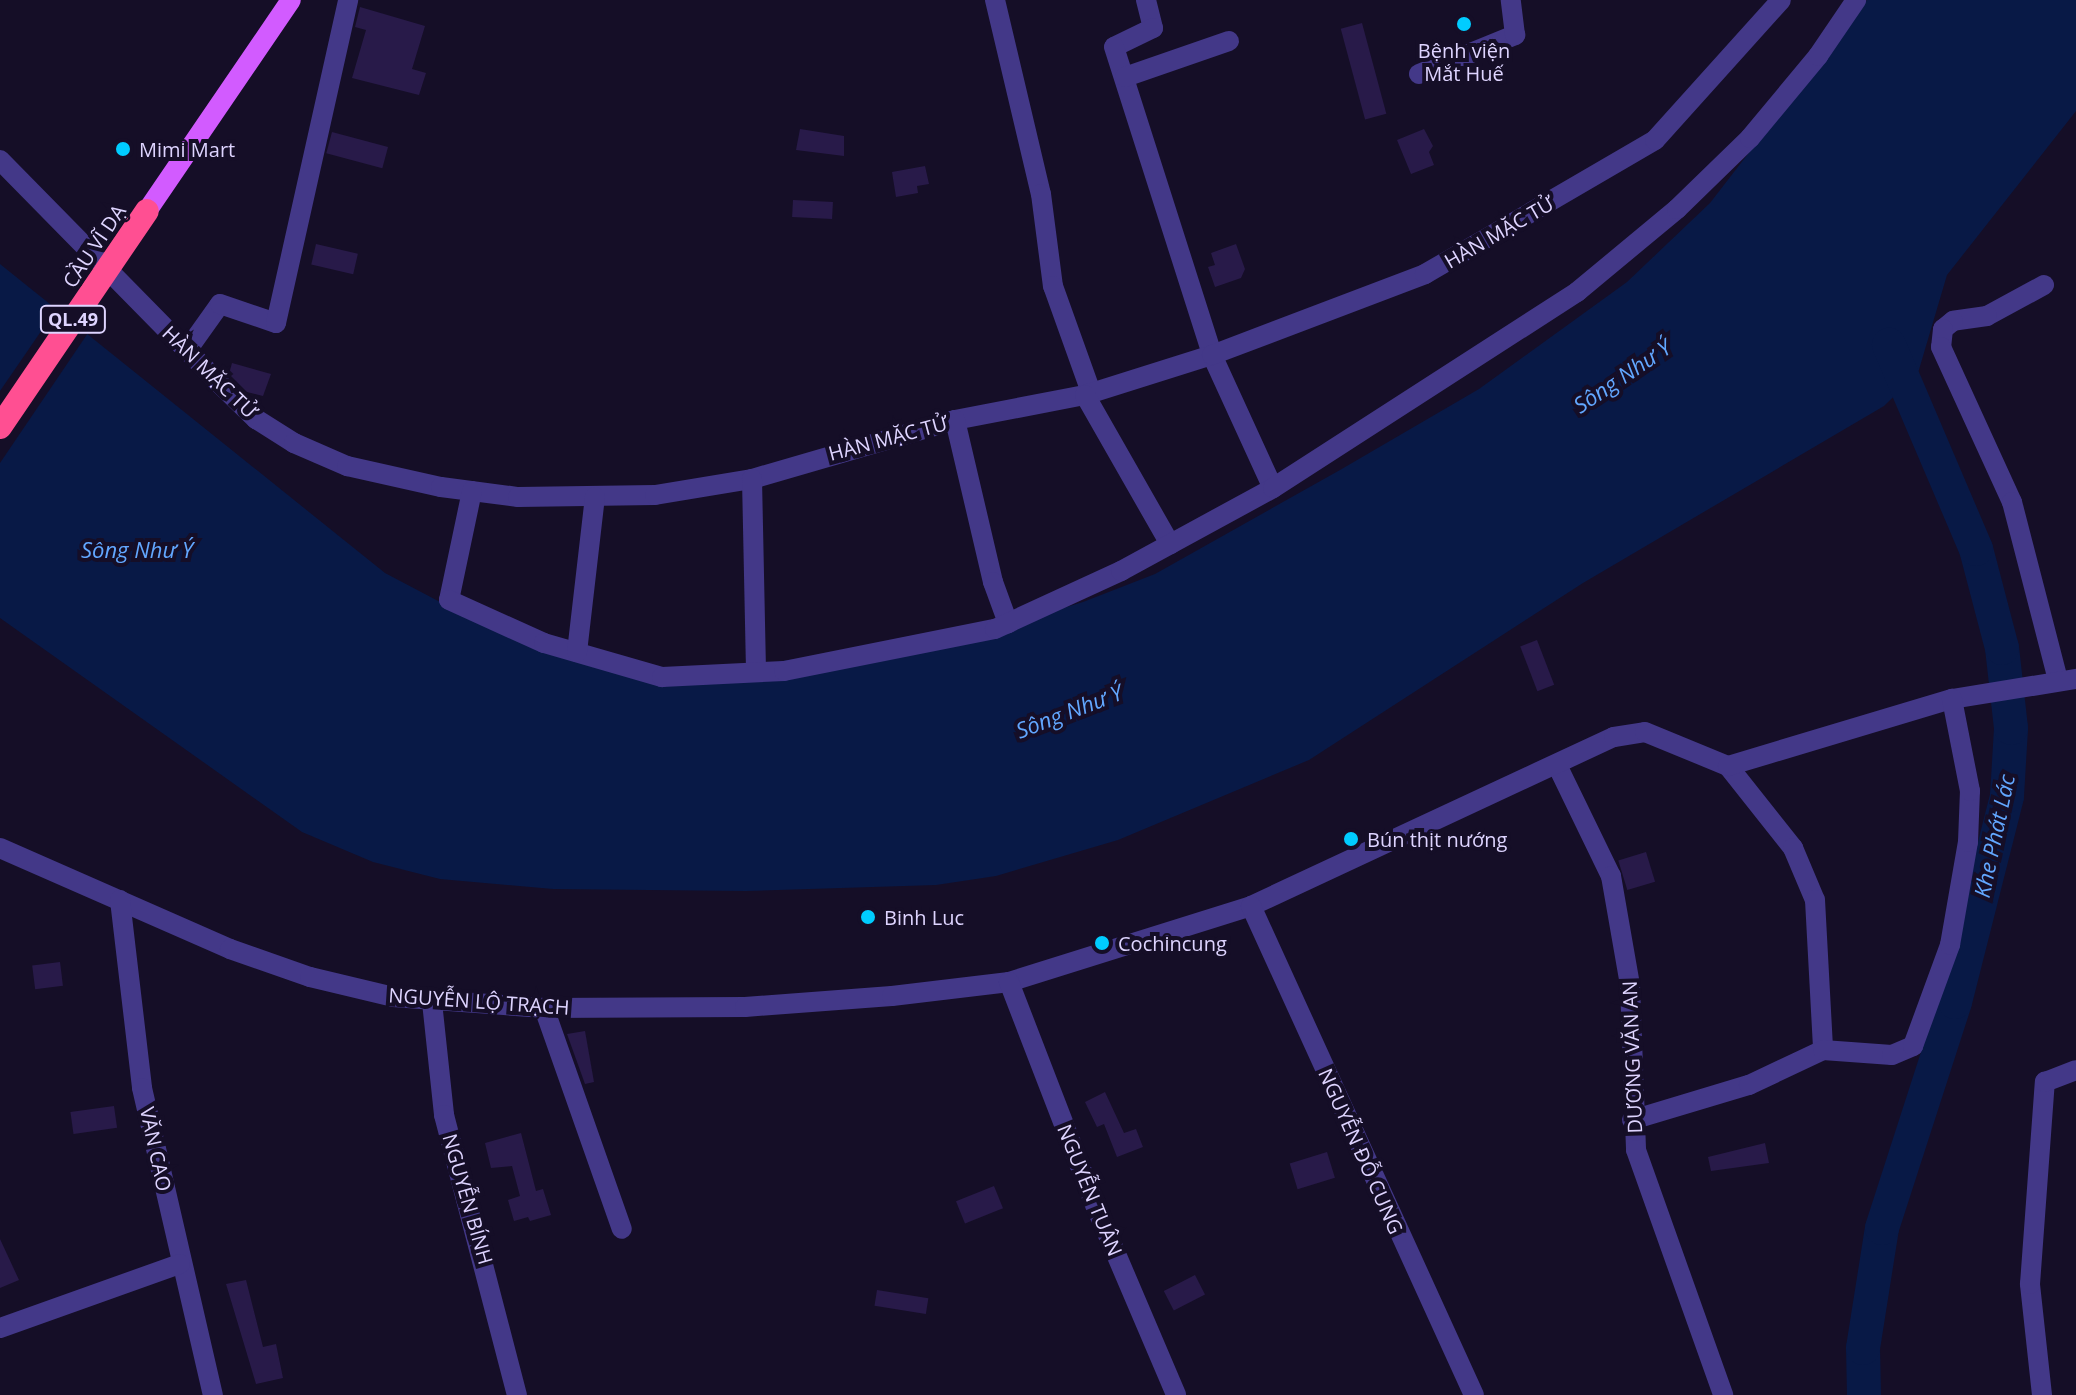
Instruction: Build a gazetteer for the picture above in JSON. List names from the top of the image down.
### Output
{
  "streets": {
    "highway": ["CẦU VĨ DẠ", "QL.49"],
    "street": [
      "HÀN MẶC TỬ",
      "NGUYỄN LỘ TRẠCH",
      "DƯƠNG VĂN AN",
      "VĂN CAO",
      "NGUYỄN ĐỖ CUNG",
      "NGUYỄN TUÂN",
      "NGUYỄN BÍNH"
    ]
  },
  "crossings": [
    ["CẦU VĨ DẠ", "QL.49"],
    ["NGUYỄN LỘ TRẠCH", "DƯƠNG VĂN AN"],
    ["NGUYỄN LỘ TRẠCH", "VĂN CAO"],
    ["NGUYỄN LỘ TRẠCH", "NGUYỄN ĐỖ CUNG"],
    ["NGUYỄN LỘ TRẠCH", "NGUYỄN TUÂN"],
    ["NGUYỄN LỘ TRẠCH", "NGUYỄN BÍNH"]
  ],
  "water": ["Sông Như Ý", "Khe Phát Lác"],
  "places": [
    "Bệnh viện Mắt Huế",
    "Mimi Mart",
    "Bún thịt nướng",
    "Binh Luc",
    "Cochincung"
  ]
}
